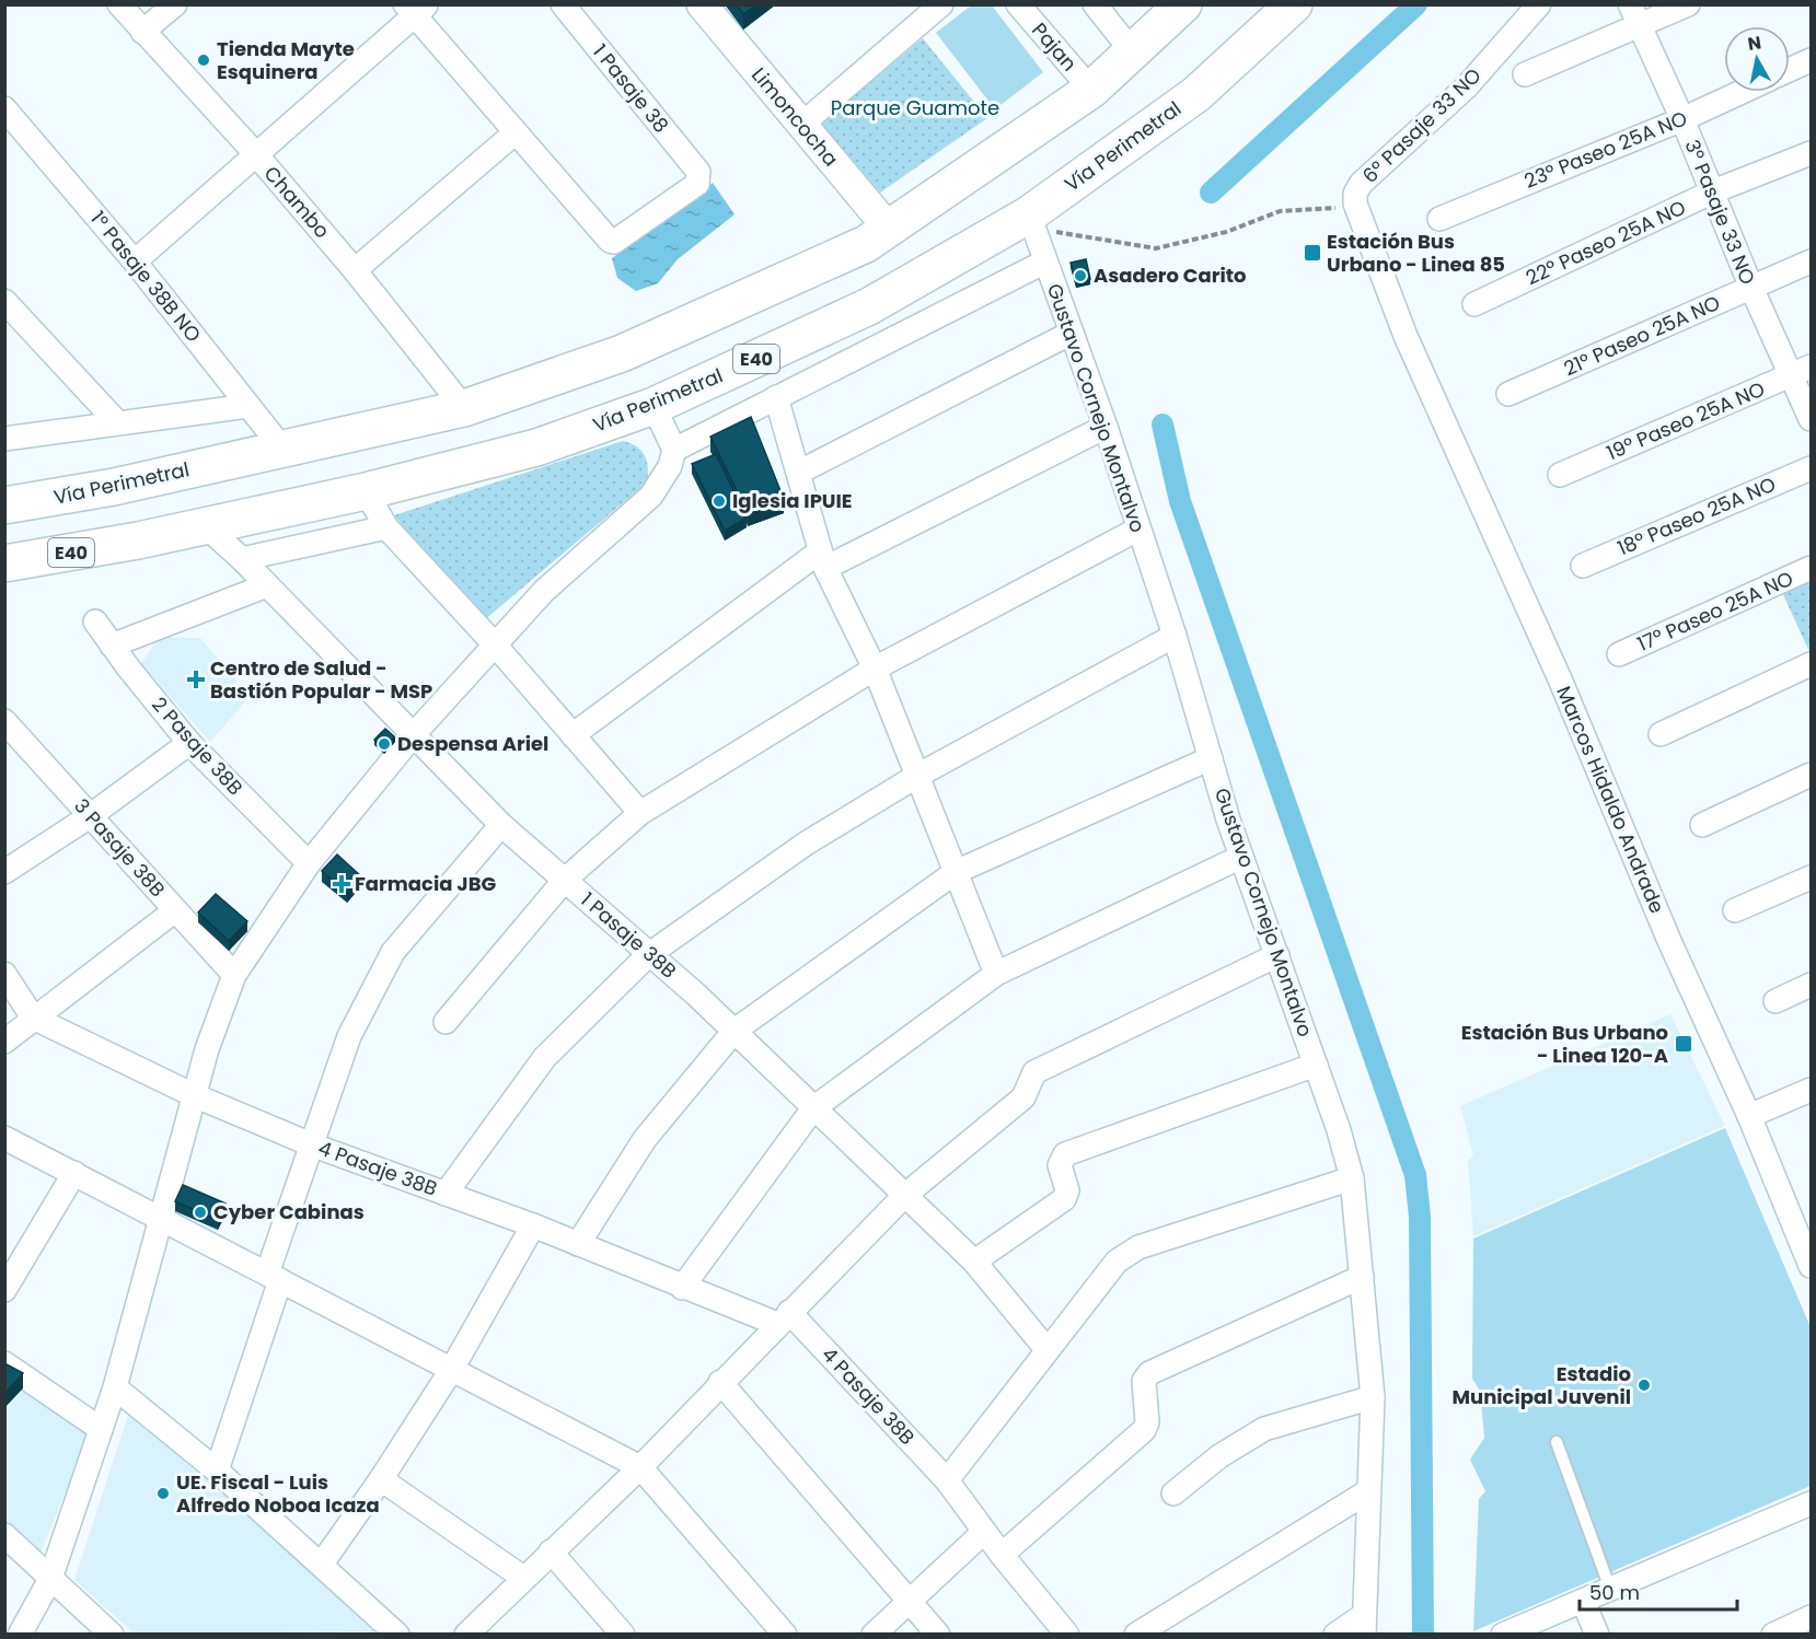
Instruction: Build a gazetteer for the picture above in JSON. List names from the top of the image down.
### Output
{
  "streets": {
    "highway": ["Vía Perimetral", "E40"],
    "street": [
      "Pajan",
      "1 Pasaje 38",
      "Limoncocha",
      "6º Pasaje 33 NO",
      "23º Paseo 25A NO",
      "Chambo",
      "3º Pasaje 33 NO",
      "22º Paseo 25A NO",
      "1° Pasaje 38B NO",
      "21º Paseo 25A NO",
      "Gustavo Cornejo Montalvo",
      "19º Paseo 25A NO",
      "18º Paseo 25A NO",
      "17º Paseo 25A NO",
      "2 Pasaje 38B",
      "Marcos Hidaldo Andrade",
      "3 Pasaje 38B",
      "1 Pasaje 38B",
      "4 Pasaje 38B"
    ]
  },
  "crossings": [
    ["Pajan", "Vía Perimetral"],
    ["Limoncocha", "Vía Perimetral"],
    ["6º Pasaje 33 NO", "Marcos Hidaldo Andrade"],
    ["Vía Perimetral", "Chambo"],
    ["Vía Perimetral", "1° Pasaje 38B NO"],
    ["Vía Perimetral", "Gustavo Cornejo Montalvo"],
    ["Vía Perimetral", "1 Pasaje 38B"],
    ["23º Paseo 25A NO", "3º Pasaje 33 NO"],
    ["3º Pasaje 33 NO", "22º Paseo 25A NO"],
    ["3º Pasaje 33 NO", "21º Paseo 25A NO"],
    ["3º Pasaje 33 NO", "19º Paseo 25A NO"]
  ],
  "parks": ["Parque Guamote"],
  "places": {
    "other": [
      "Tienda Mayte Esquinera",
      "Asadero Carito",
      "Iglesia IPUIE",
      "Despensa Ariel",
      "Cyber Cabinas",
      "Estadio Municipal Juvenil",
      "UE. Fiscal - Luis Alfredo Noboa Icaza"
    ],
    "transit": ["Estación Bus Urbano - Linea 85", "Estación Bus Urbano - Linea 120-A"],
    "health": ["Centro de Salud - Bastión Popular - MSP", "Farmacia JBG"]
  },
  "scale_bar": "50 m",
  "north": "top"
}
